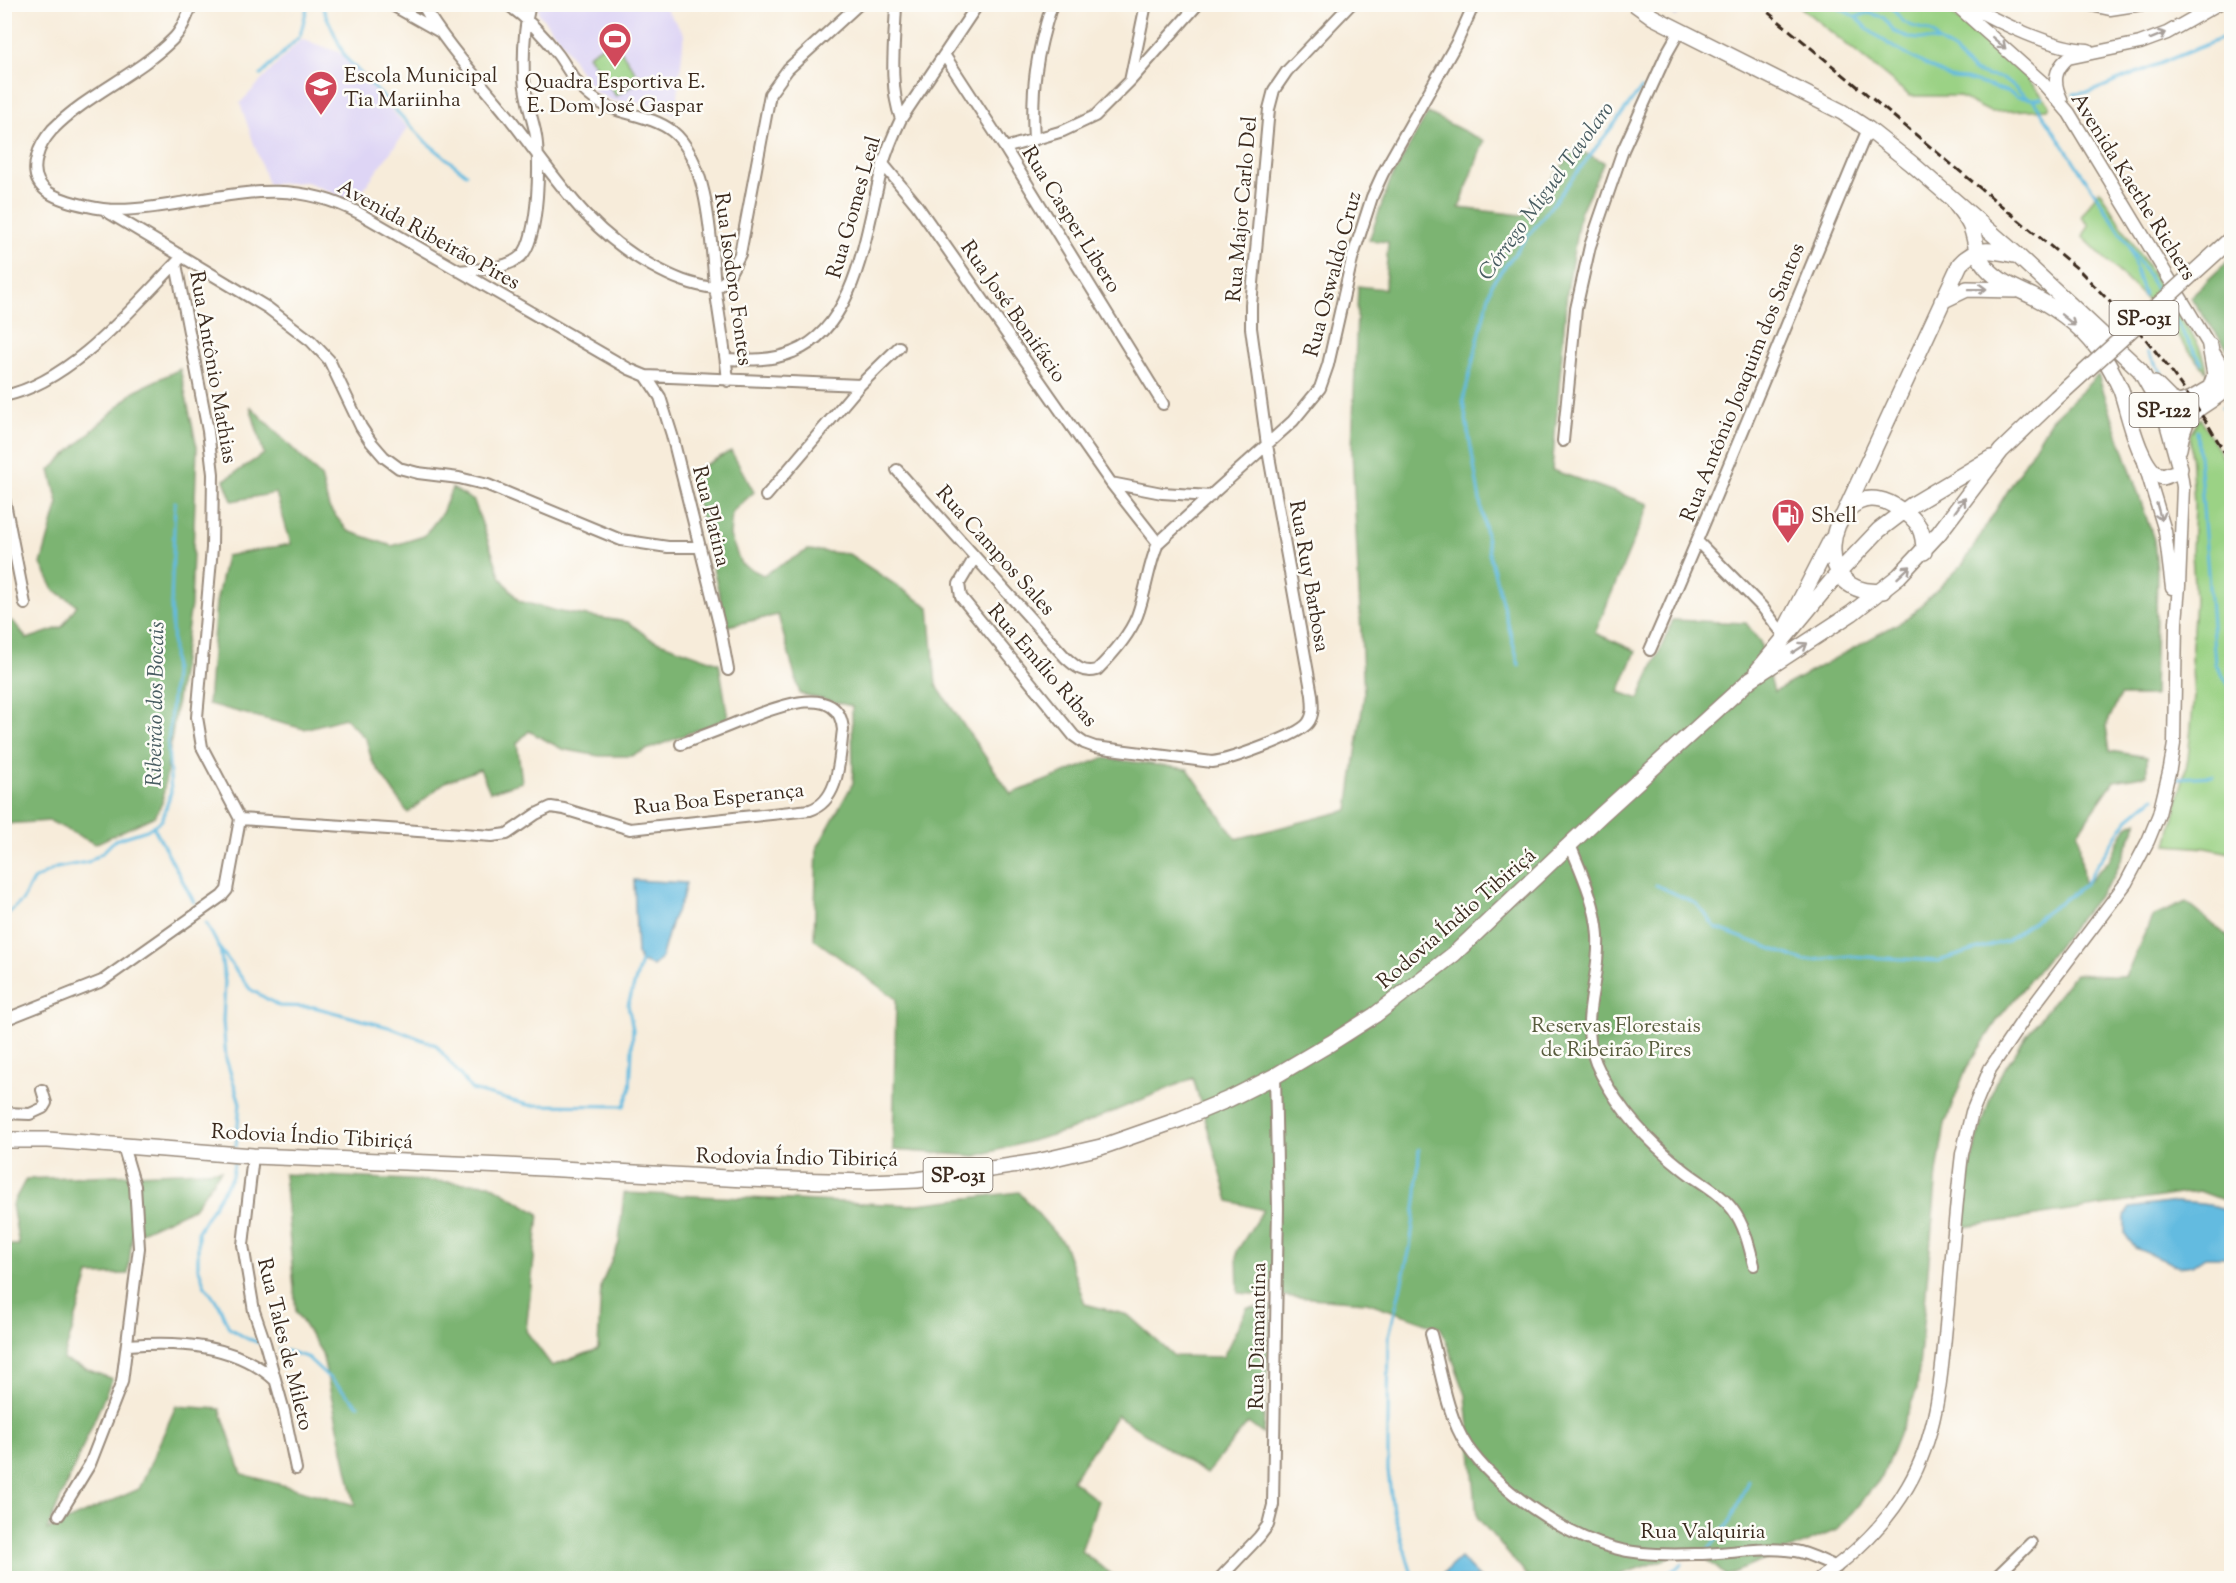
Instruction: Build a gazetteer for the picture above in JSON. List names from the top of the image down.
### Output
{
  "streets": {
    "highway": ["SP-031", "SP-122", "Rodovia Índio Tibiriçá"],
    "main road": ["Avenida Kaethe Richers"],
    "street": [
      "Rua Gomes Leal",
      "Rua Major Carlo Del",
      "Rua Casper Libero",
      "Avenida Ribeirão Pires",
      "Rua Oswaldo Cruz",
      "Rua Isodoro Fontes",
      "Rua José Bonifácio",
      "Rua Antônio Mathias",
      "Rua Antônio Joaquim dos Santos",
      "Rua Platina",
      "Rua Campos Sales",
      "Rua Ruy Barbosa",
      "Rua Emílio Ribas",
      "Rua Boa Esperança",
      "Rua Diamantina",
      "Rua Tales de Mileto",
      "Rua Valquiria"
    ]
  },
  "crossings": [
    ["Rua Gomes Leal", "Rua Casper Libero"],
    ["Rua Gomes Leal", "Rua Isodoro Fontes"],
    ["Rua Gomes Leal", "Rua José Bonifácio"],
    ["Rua Major Carlo Del", "Rua Oswaldo Cruz"],
    ["Rua Major Carlo Del", "Rua Ruy Barbosa"],
    ["Avenida Ribeirão Pires", "Rua Platina"],
    ["Rua Oswaldo Cruz", "Rua José Bonifácio"],
    ["Rua Oswaldo Cruz", "Rua Campos Sales"],
    ["Rua Oswaldo Cruz", "Rua Ruy Barbosa"],
    ["Rua José Bonifácio", "Rua Campos Sales"],
    ["Rua Antônio Mathias", "Rua Boa Esperança"],
    ["SP-122", "Rua Valquiria"],
    ["Rua Campos Sales", "Rua Emílio Ribas"],
    ["Rua Ruy Barbosa", "Rua Emílio Ribas"],
    ["Rodovia Índio Tibiriçá", "Rua Diamantina"],
    ["Rodovia Índio Tibiriçá", "Rua Tales de Mileto"]
  ],
  "one_way": ["Avenida Kaethe Richers"],
  "water": ["Córrego Miguel Tavolaro", "Ribeirão dos Bocais"],
  "parks": ["Reservas Florestais de Ribeirão Pires"],
  "places": {
    "sports": ["Quadra Esportiva E. E. Dom José Gaspar"],
    "school or university": ["Escola Municipal Tia Mariinha"],
    "fuel station": ["Shell"]
  }
}
